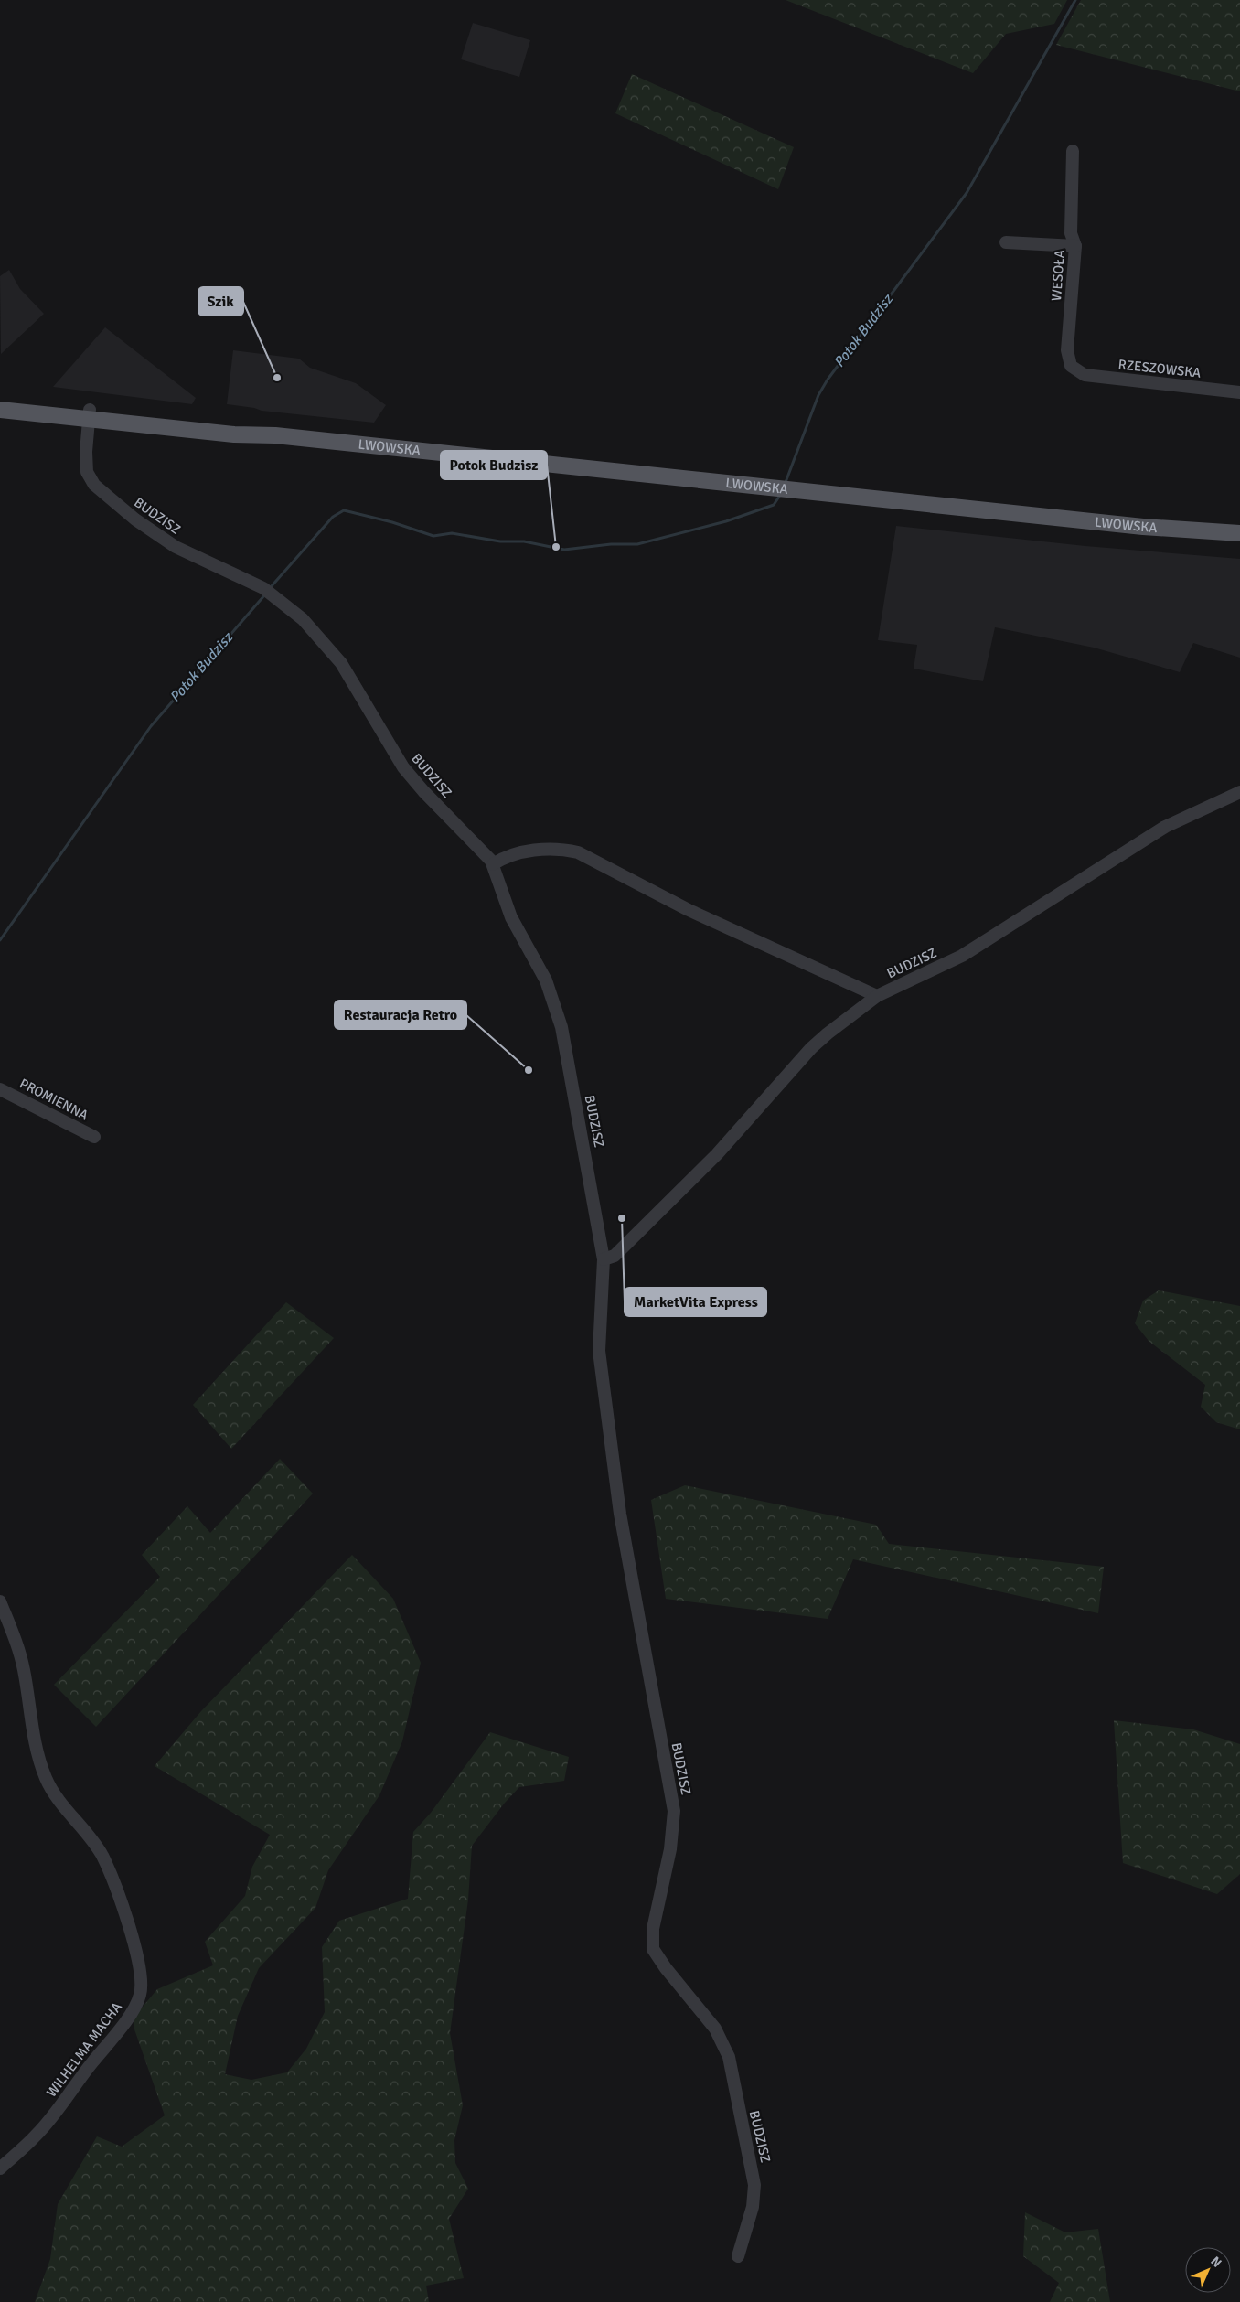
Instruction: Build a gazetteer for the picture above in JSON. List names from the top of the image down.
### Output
{
  "streets": {
    "main road": ["LWOWSKA"],
    "street": [
      "WESOŁA",
      "RZESZOWSKA",
      "BUDZISZ",
      "PROMIENNA",
      "WILHELMA MACHA"
    ]
  },
  "crossings": [
    ["WESOŁA", "RZESZOWSKA"],
    ["LWOWSKA", "BUDZISZ"]
  ],
  "water": ["Potok Budzisz"],
  "places": [
    "Szik",
    "Potok Budzisz",
    "Restauracja Retro",
    "MarketVita Express"
  ],
  "north": "top right"
}
